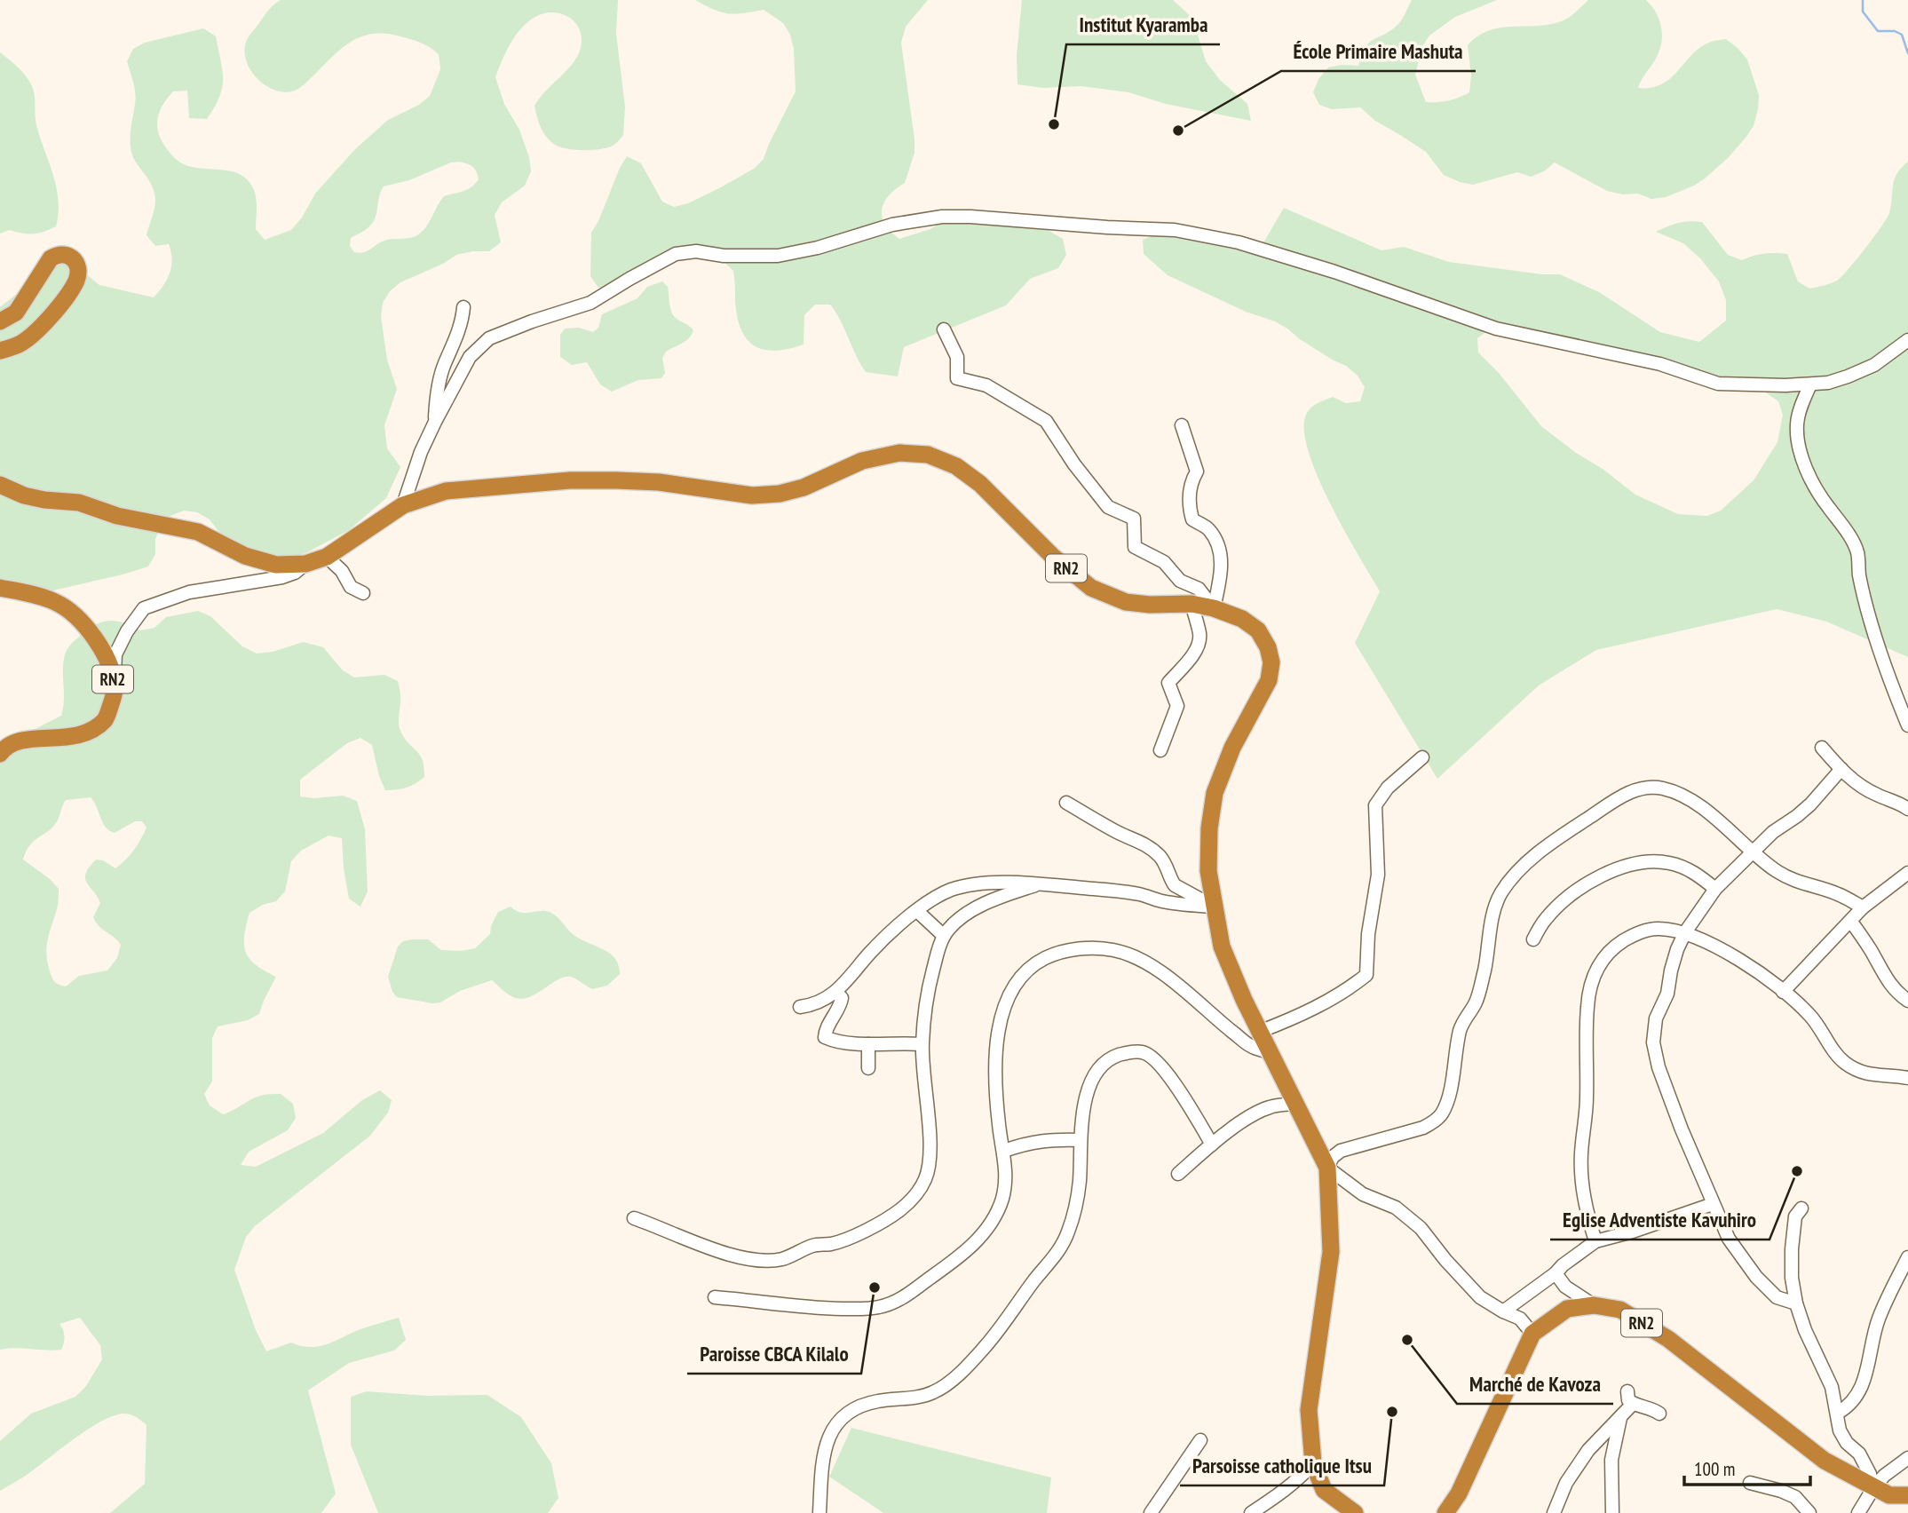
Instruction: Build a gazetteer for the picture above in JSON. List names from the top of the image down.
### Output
{
  "streets": {
    "highway": ["RN2"]
  },
  "places": [
    "Institut Kyaramba",
    "École Primaire Mashuta",
    "Eglise Adventiste Kavuhiro",
    "Paroisse CBCA Kilalo",
    "Marché de Kavoza",
    "Parsoisse catholique Itsu"
  ],
  "scale_bar": "100 m"
}
